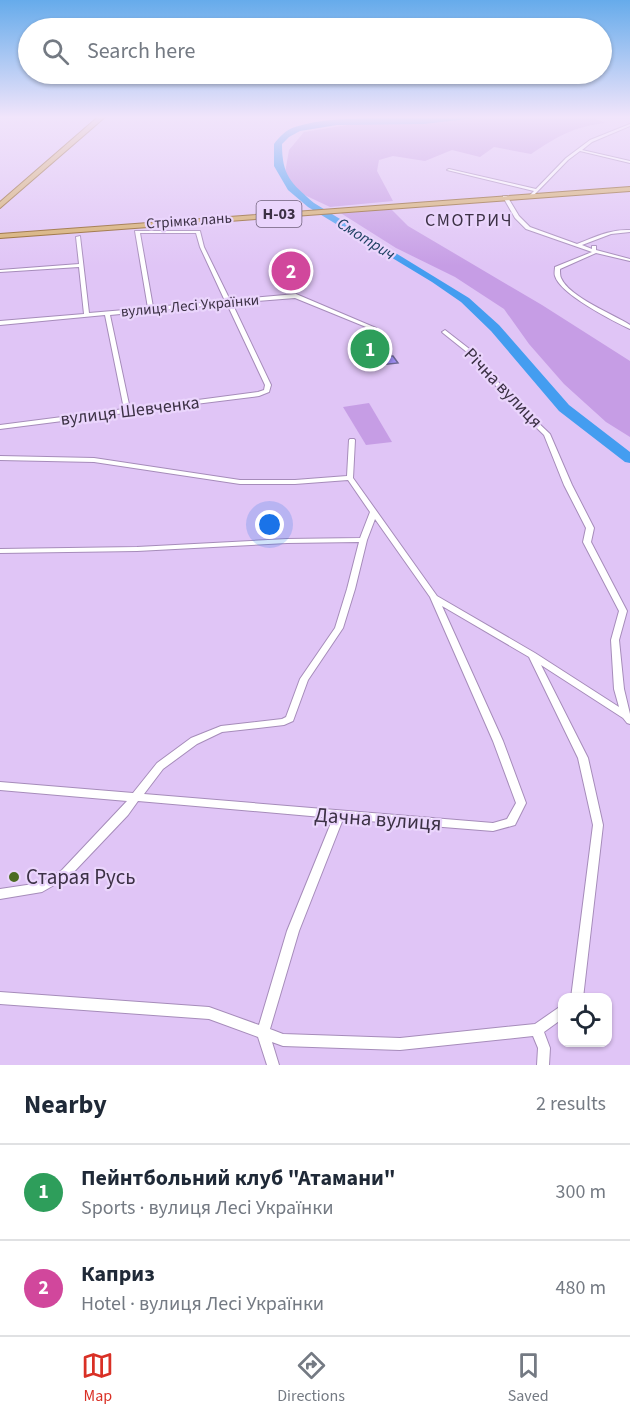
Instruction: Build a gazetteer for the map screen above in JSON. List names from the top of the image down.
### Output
{
  "streets": {
    "main road": ["Н-03", "Стрімка лань"],
    "street": [
      "вулиця Лесі Українки",
      "Річна вулиця",
      "вулиця Шевченка",
      "Дачна вулиця"
    ]
  },
  "crossings": [
    ["Н-03", "Стрімка лань"],
    ["вулиця Лесі Українки", "вулиця Шевченка"],
    ["Річна вулиця", "Дачна вулиця"]
  ],
  "districts": ["СМОТРИЧ"],
  "water": ["Смотрич"],
  "places": ["Старая Русь"],
  "page": {
    "search": "Search here",
    "pins": ["2", "1"],
    "heading": ["Nearby", "2 results"],
    "list": [
      {
        "mark": "1",
        "name": "Пейнтбольний клуб \"Атамани\"",
        "note": "Sports · вулиця Лесі Українки",
        "value": "300 m"
      },
      {
        "mark": "2",
        "name": "Каприз",
        "note": "Hotel · вулиця Лесі Українки",
        "value": "480 m"
      }
    ],
    "nav": ["Map", "Directions", "Saved"]
  }
}
